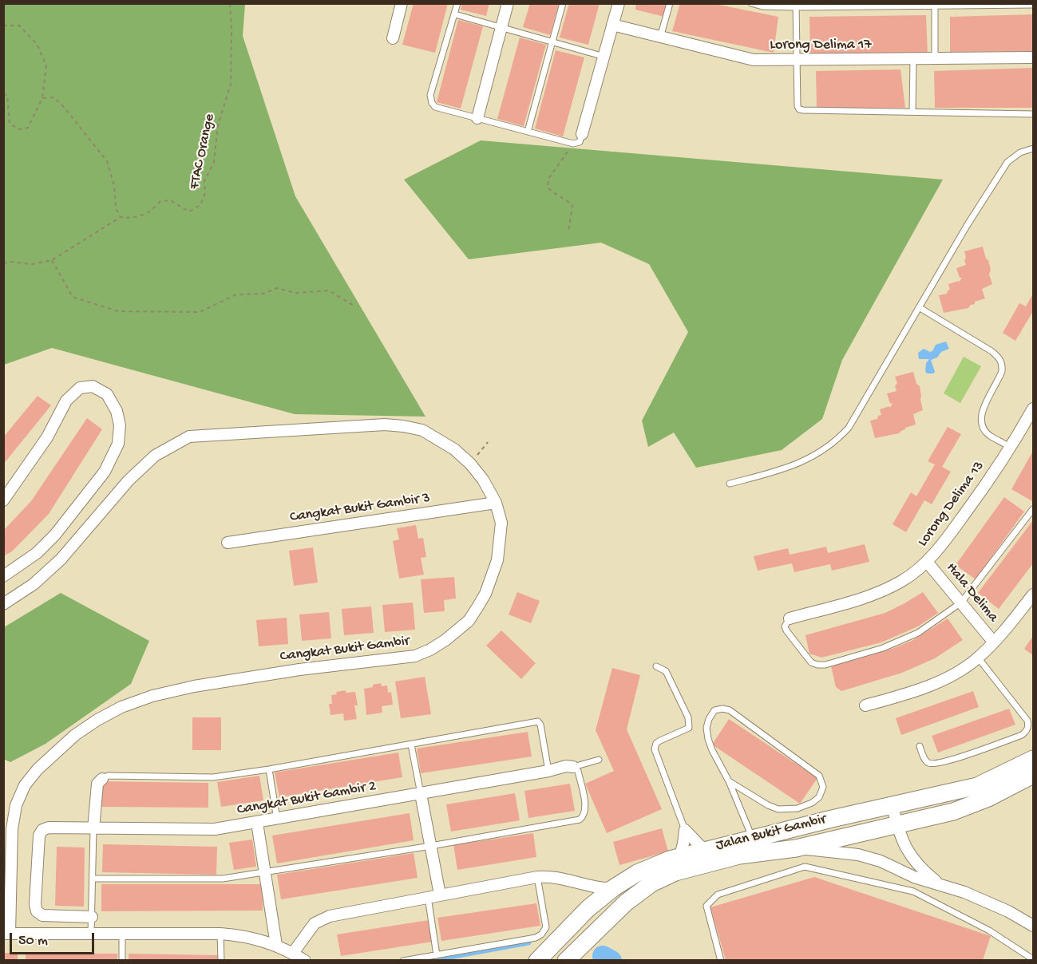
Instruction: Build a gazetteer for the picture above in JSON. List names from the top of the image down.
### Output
{
  "streets": {
    "main road": ["Jalan Bukit Gambir"],
    "street": [
      "Lorong Delima 17",
      "Lorong Delima 13",
      "Cangkat Bukit Gambir 3",
      "Hala Delima",
      "Cangkat Bukit Gambir",
      "Cangkat Bukit Gambir 2"
    ],
    "path": ["FTAC Orange"]
  },
  "crossings": [
    ["Lorong Delima 13", "Hala Delima"],
    ["Cangkat Bukit Gambir 3", "Cangkat Bukit Gambir"]
  ],
  "scale_bar": "50 m"
}
